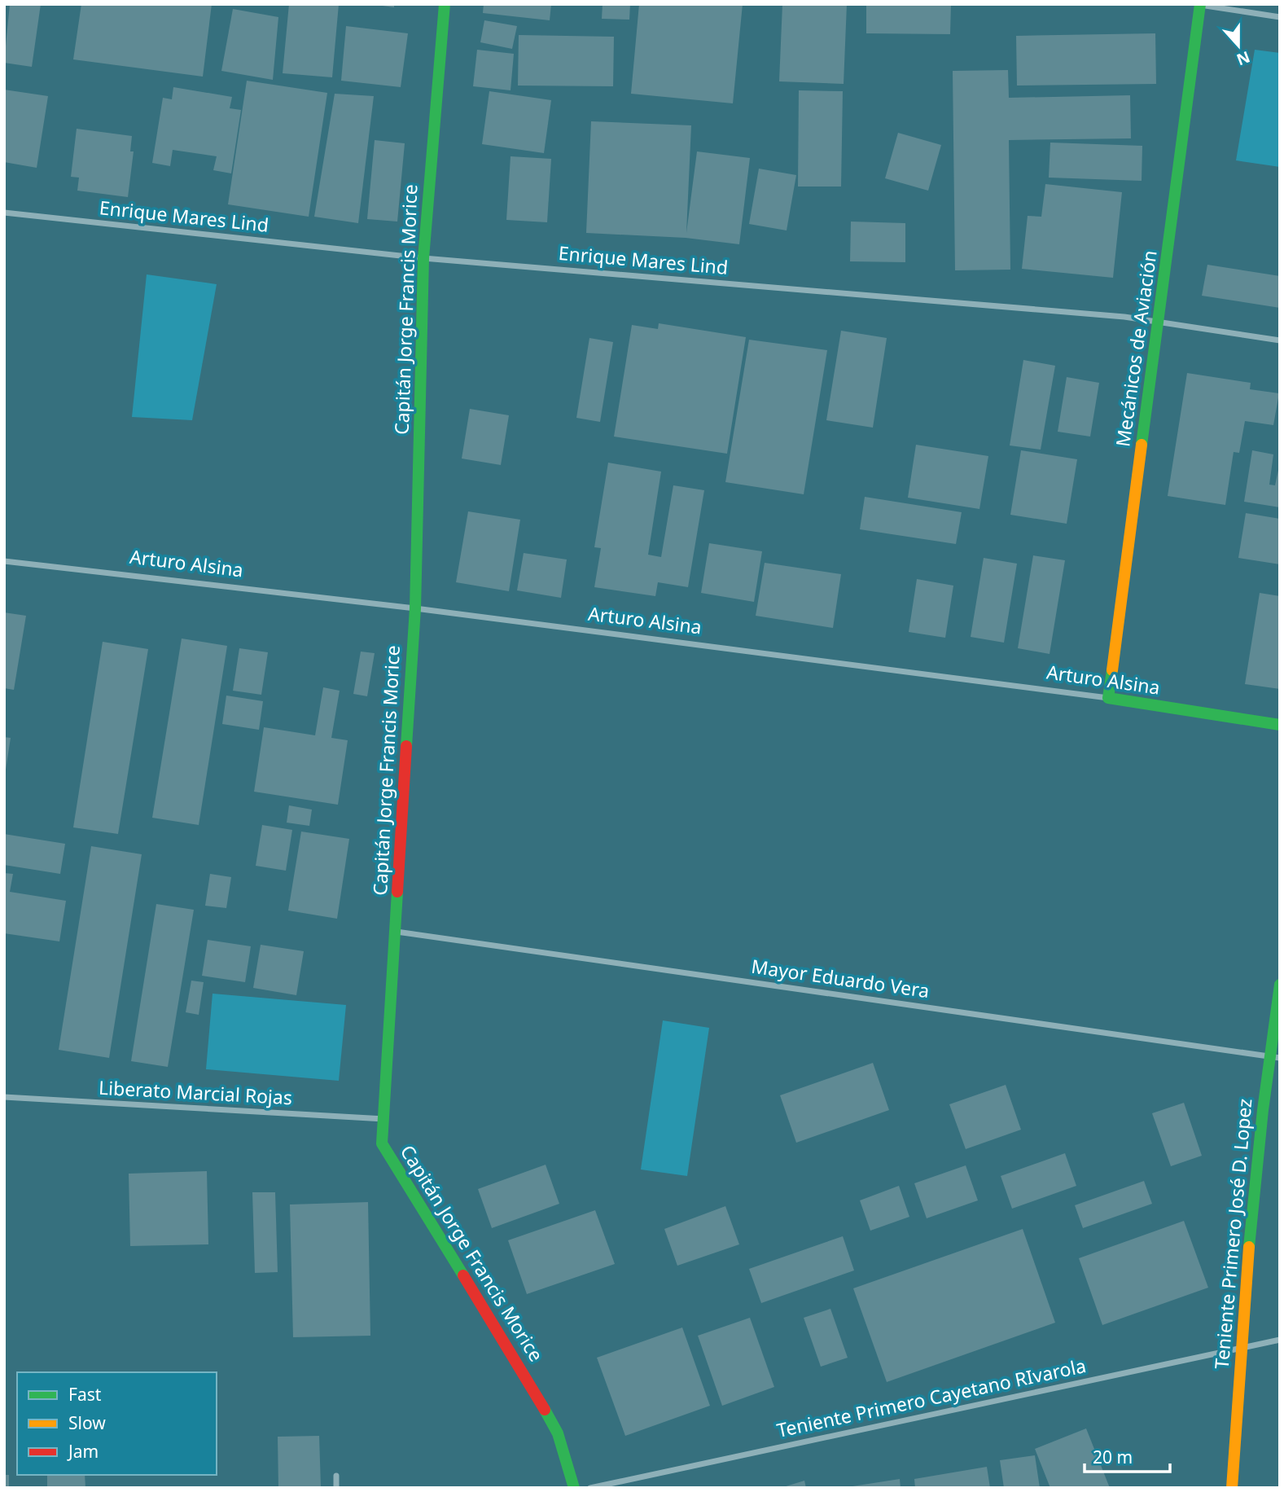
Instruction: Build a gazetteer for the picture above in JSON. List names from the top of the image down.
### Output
{
  "streets": {
    "street": [
      "Enrique Mares Lind",
      "Capitán Jorge Francis Morice",
      "Mecánicos de Aviación",
      "Arturo Alsina",
      "Mayor Eduardo Vera",
      "Liberato Marcial Rojas",
      "Teniente Primero José D. Lopez",
      "Teniente Primero Cayetano RIvarola"
    ]
  },
  "crossings": [
    ["Enrique Mares Lind", "Capitán Jorge Francis Morice"],
    ["Enrique Mares Lind", "Mecánicos de Aviación"],
    ["Capitán Jorge Francis Morice", "Arturo Alsina"],
    ["Capitán Jorge Francis Morice", "Mayor Eduardo Vera"],
    ["Capitán Jorge Francis Morice", "Liberato Marcial Rojas"],
    ["Mecánicos de Aviación", "Arturo Alsina"],
    ["Mayor Eduardo Vera", "Teniente Primero José D. Lopez"],
    ["Teniente Primero José D. Lopez", "Teniente Primero Cayetano RIvarola"]
  ],
  "legend": ["Fast", "Slow", "Jam"],
  "scale_bar": "20 m",
  "north": "bottom"
}
